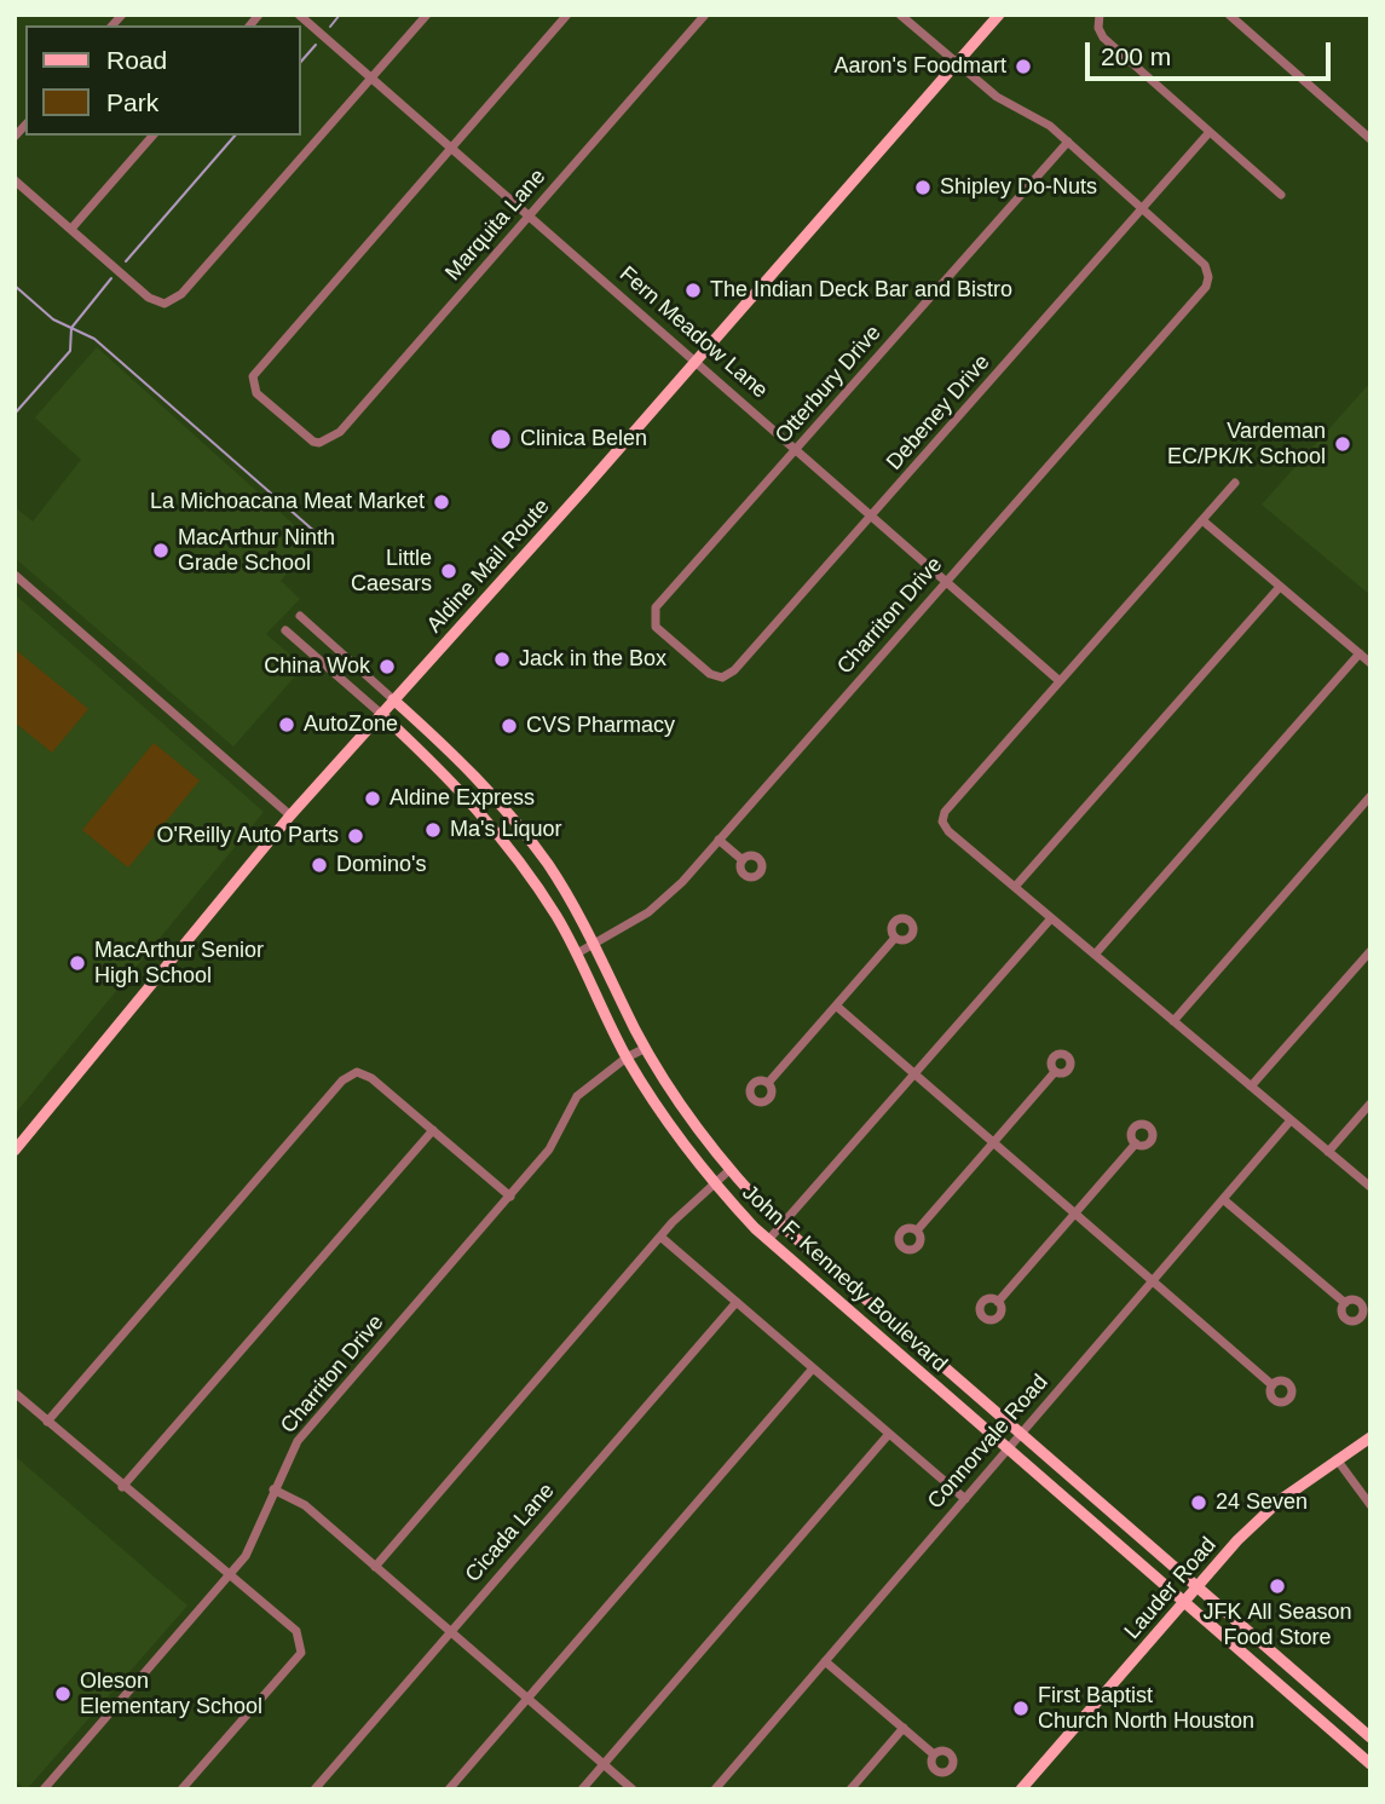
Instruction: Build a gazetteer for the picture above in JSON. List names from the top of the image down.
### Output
{
  "streets": {
    "main road": ["Aldine Mail Route", "John F. Kennedy Boulevard", "Lauder Road"],
    "street": [
      "Marquita Lane",
      "Fern Meadow Lane",
      "Otterbury Drive",
      "Debeney Drive",
      "Charriton Drive",
      "Connorvale Road",
      "Cicada Lane"
    ]
  },
  "crossings": [
    ["Marquita Lane", "Fern Meadow Lane"],
    ["Fern Meadow Lane", "Otterbury Drive"],
    ["Fern Meadow Lane", "Debeney Drive"],
    ["Fern Meadow Lane", "Aldine Mail Route"],
    ["Fern Meadow Lane", "Charriton Drive"],
    ["Otterbury Drive", "Debeney Drive"],
    ["Debeney Drive", "Charriton Drive"],
    ["Aldine Mail Route", "John F. Kennedy Boulevard"],
    ["Charriton Drive", "John F. Kennedy Boulevard"],
    ["John F. Kennedy Boulevard", "Connorvale Road"],
    ["John F. Kennedy Boulevard", "Lauder Road"]
  ],
  "places": [
    "Aaron's Foodmart",
    "Shipley Do-Nuts",
    "The Indian Deck Bar and Bistro",
    "Clinica Belen",
    "Vardeman EC/PK/K School",
    "La Michoacana Meat Market",
    "MacArthur Ninth Grade School",
    "Little Caesars",
    "Jack in the Box",
    "China Wok",
    "AutoZone",
    "CVS Pharmacy",
    "Aldine Express",
    "Ma's Liquor",
    "O'Reilly Auto Parts",
    "Domino's",
    "MacArthur Senior High School",
    "24 Seven",
    "JFK All Season Food Store",
    "Oleson Elementary School",
    "First Baptist Church North Houston"
  ],
  "legend": ["Road", "Park"],
  "scale_bar": "200 m"
}
